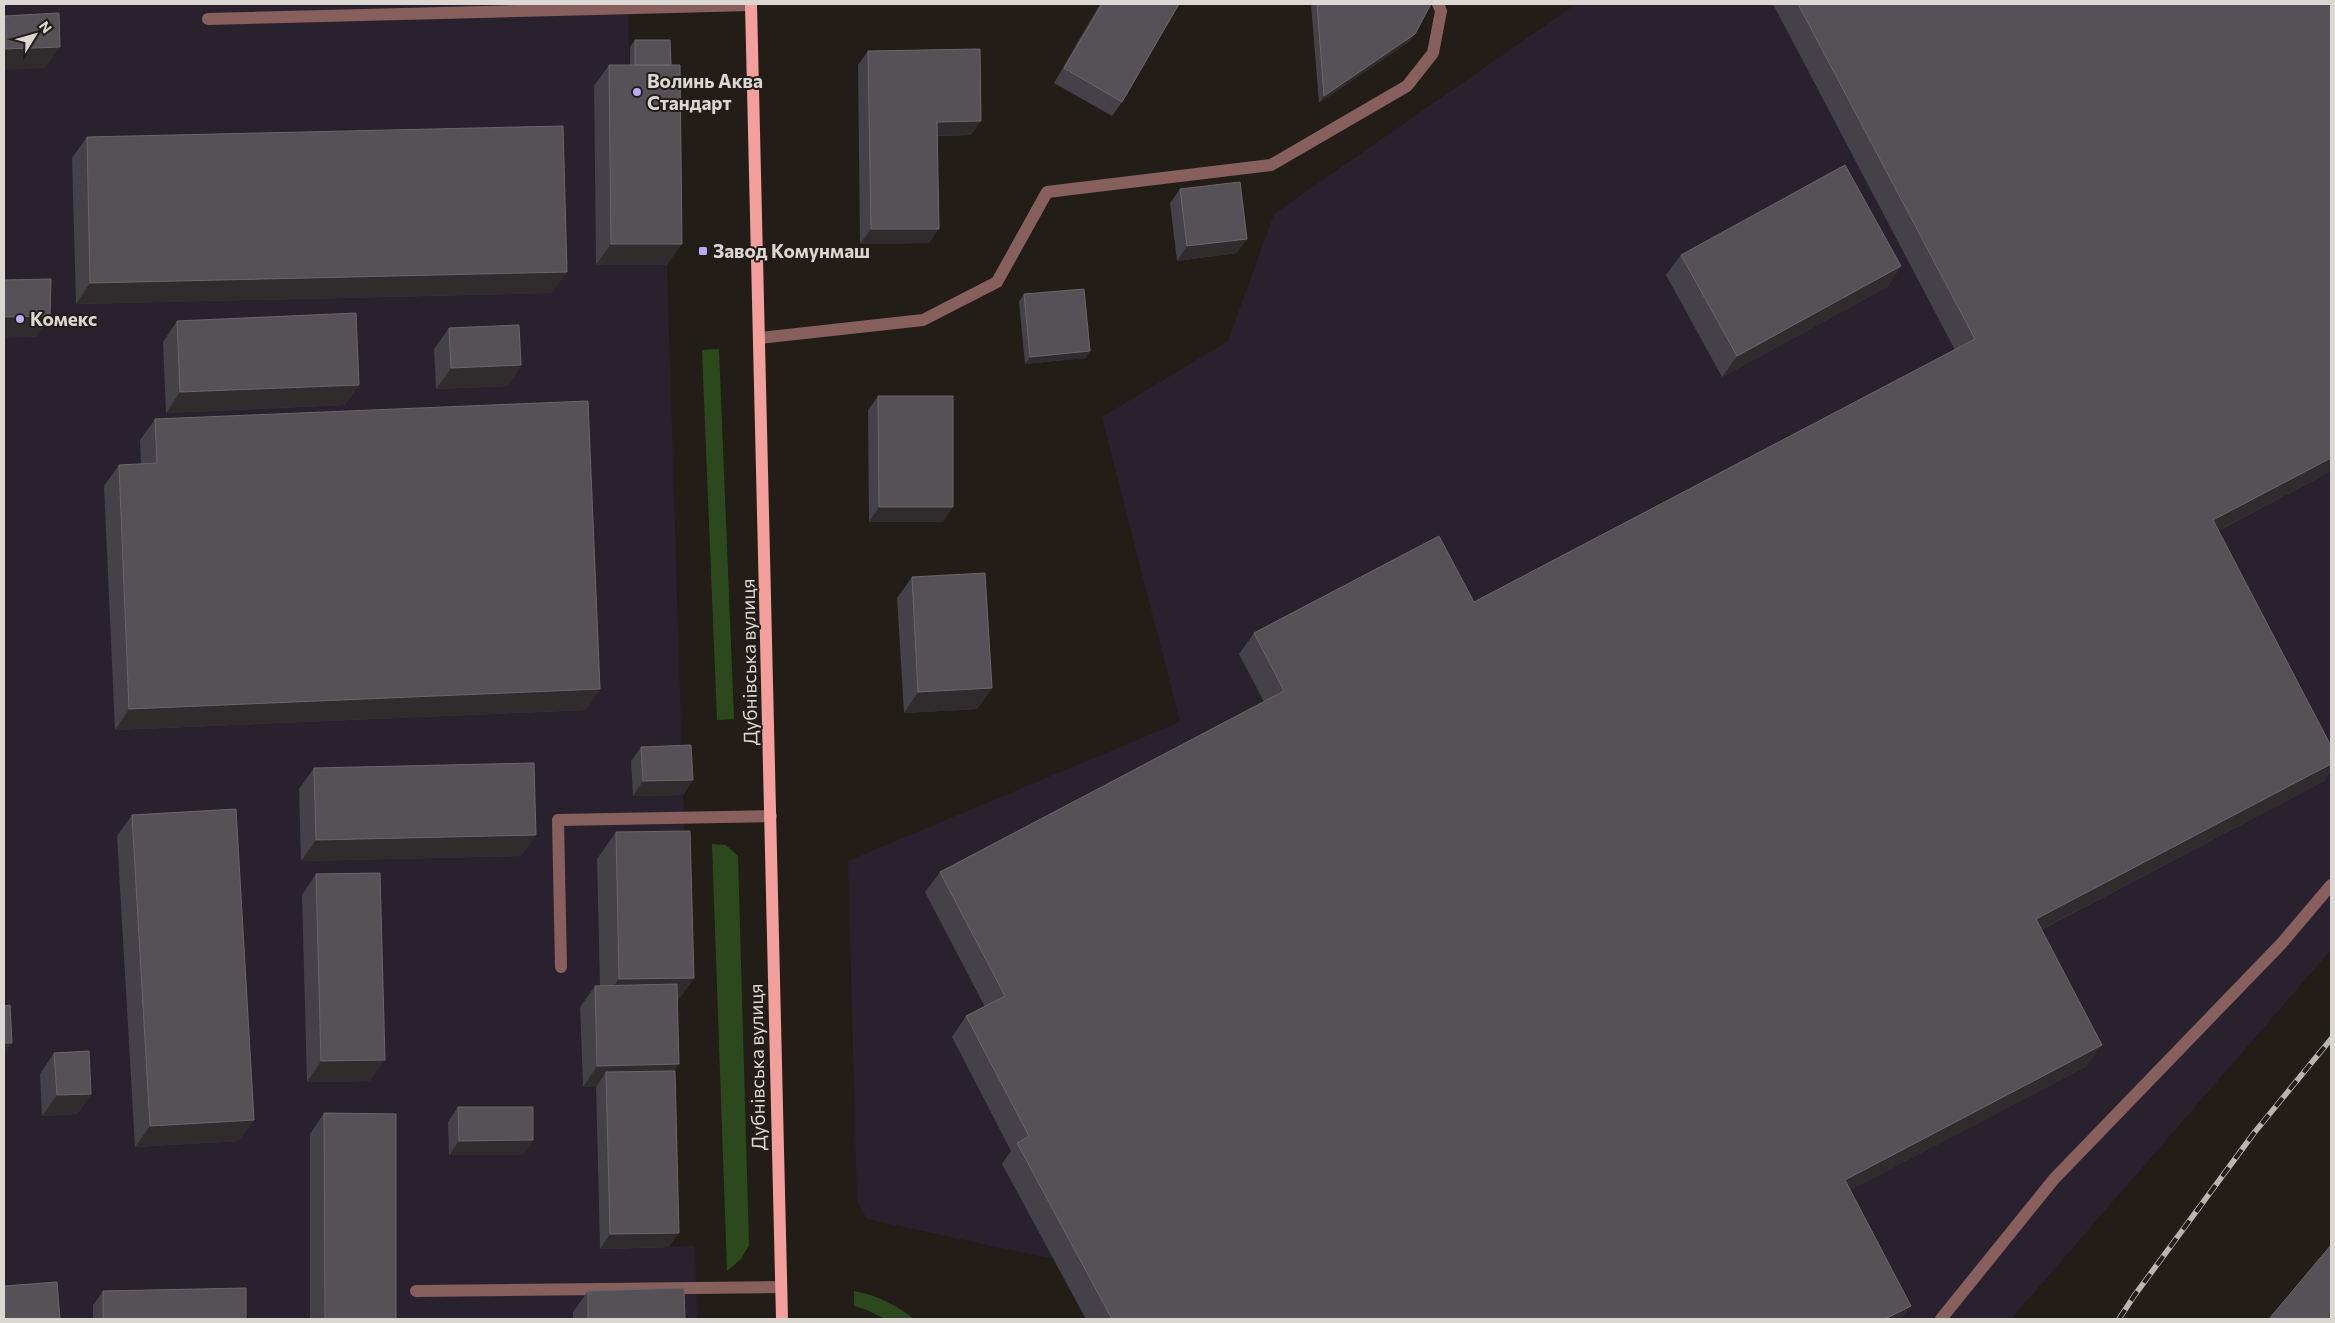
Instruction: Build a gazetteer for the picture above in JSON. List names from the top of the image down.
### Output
{
  "streets": {
    "main road": ["Дубнівська вулиця"]
  },
  "places": {
    "other": ["Волинь Аква Стандарт", "Комекс"],
    "transit": ["Завод Комунмаш"]
  },
  "north": "top right"
}
